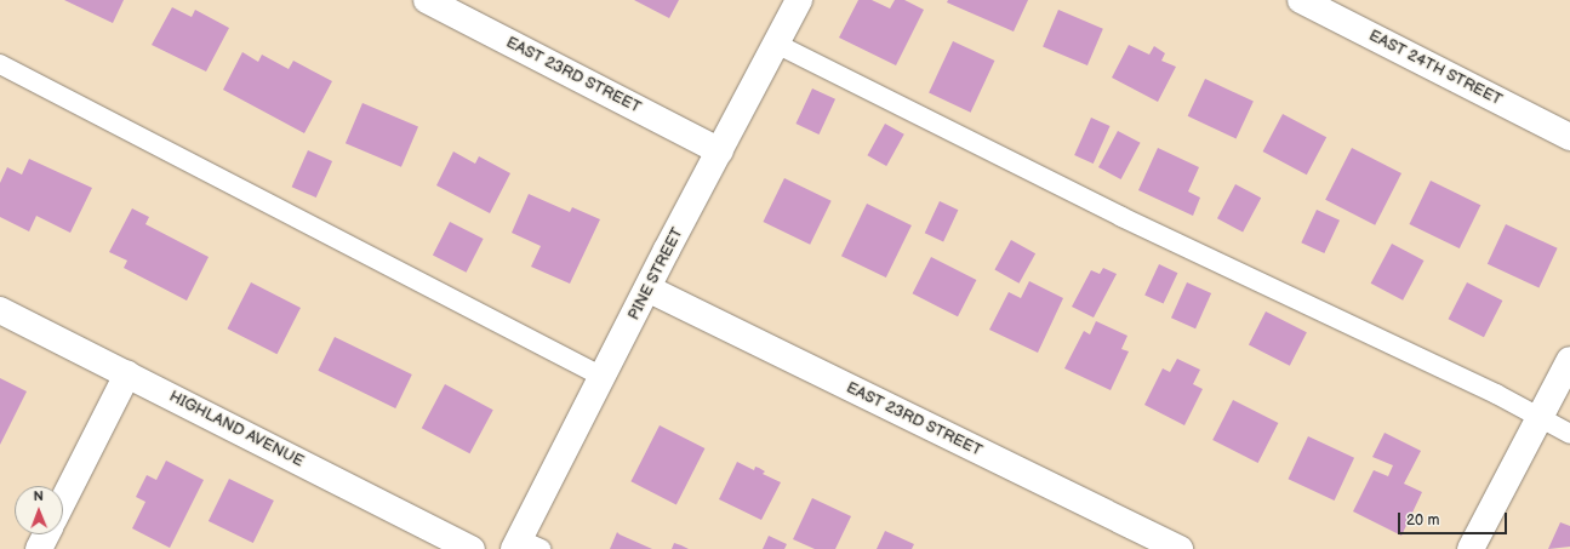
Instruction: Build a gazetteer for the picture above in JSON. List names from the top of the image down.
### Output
{
  "streets": {
    "street": [
      "EAST 24TH STREET",
      "EAST 23RD STREET",
      "PINE STREET",
      "HIGHLAND AVENUE"
    ]
  },
  "crossings": [
    ["EAST 23RD STREET", "PINE STREET"]
  ],
  "scale_bar": "20 m",
  "north": "top"
}
